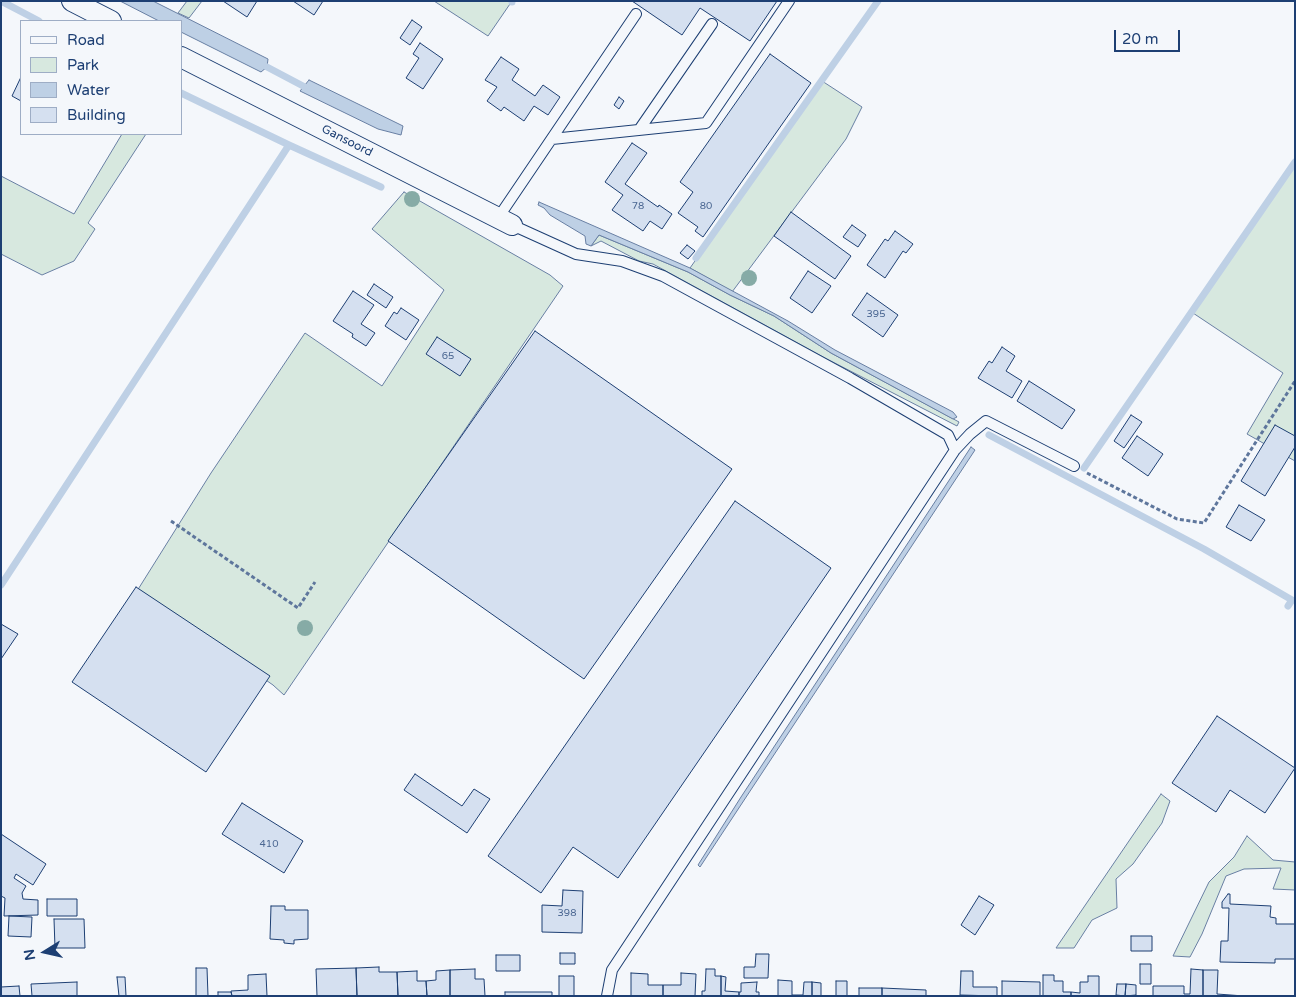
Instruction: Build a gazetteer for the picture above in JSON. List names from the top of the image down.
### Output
{
  "streets": {
    "street": ["Gansoord"]
  },
  "house_numbers": [
    "78",
    "80",
    "395",
    "65",
    "410",
    "398"
  ],
  "legend": [
    "Road",
    "Park",
    "Water",
    "Building"
  ],
  "scale_bar": "20 m",
  "north": "left"
}
